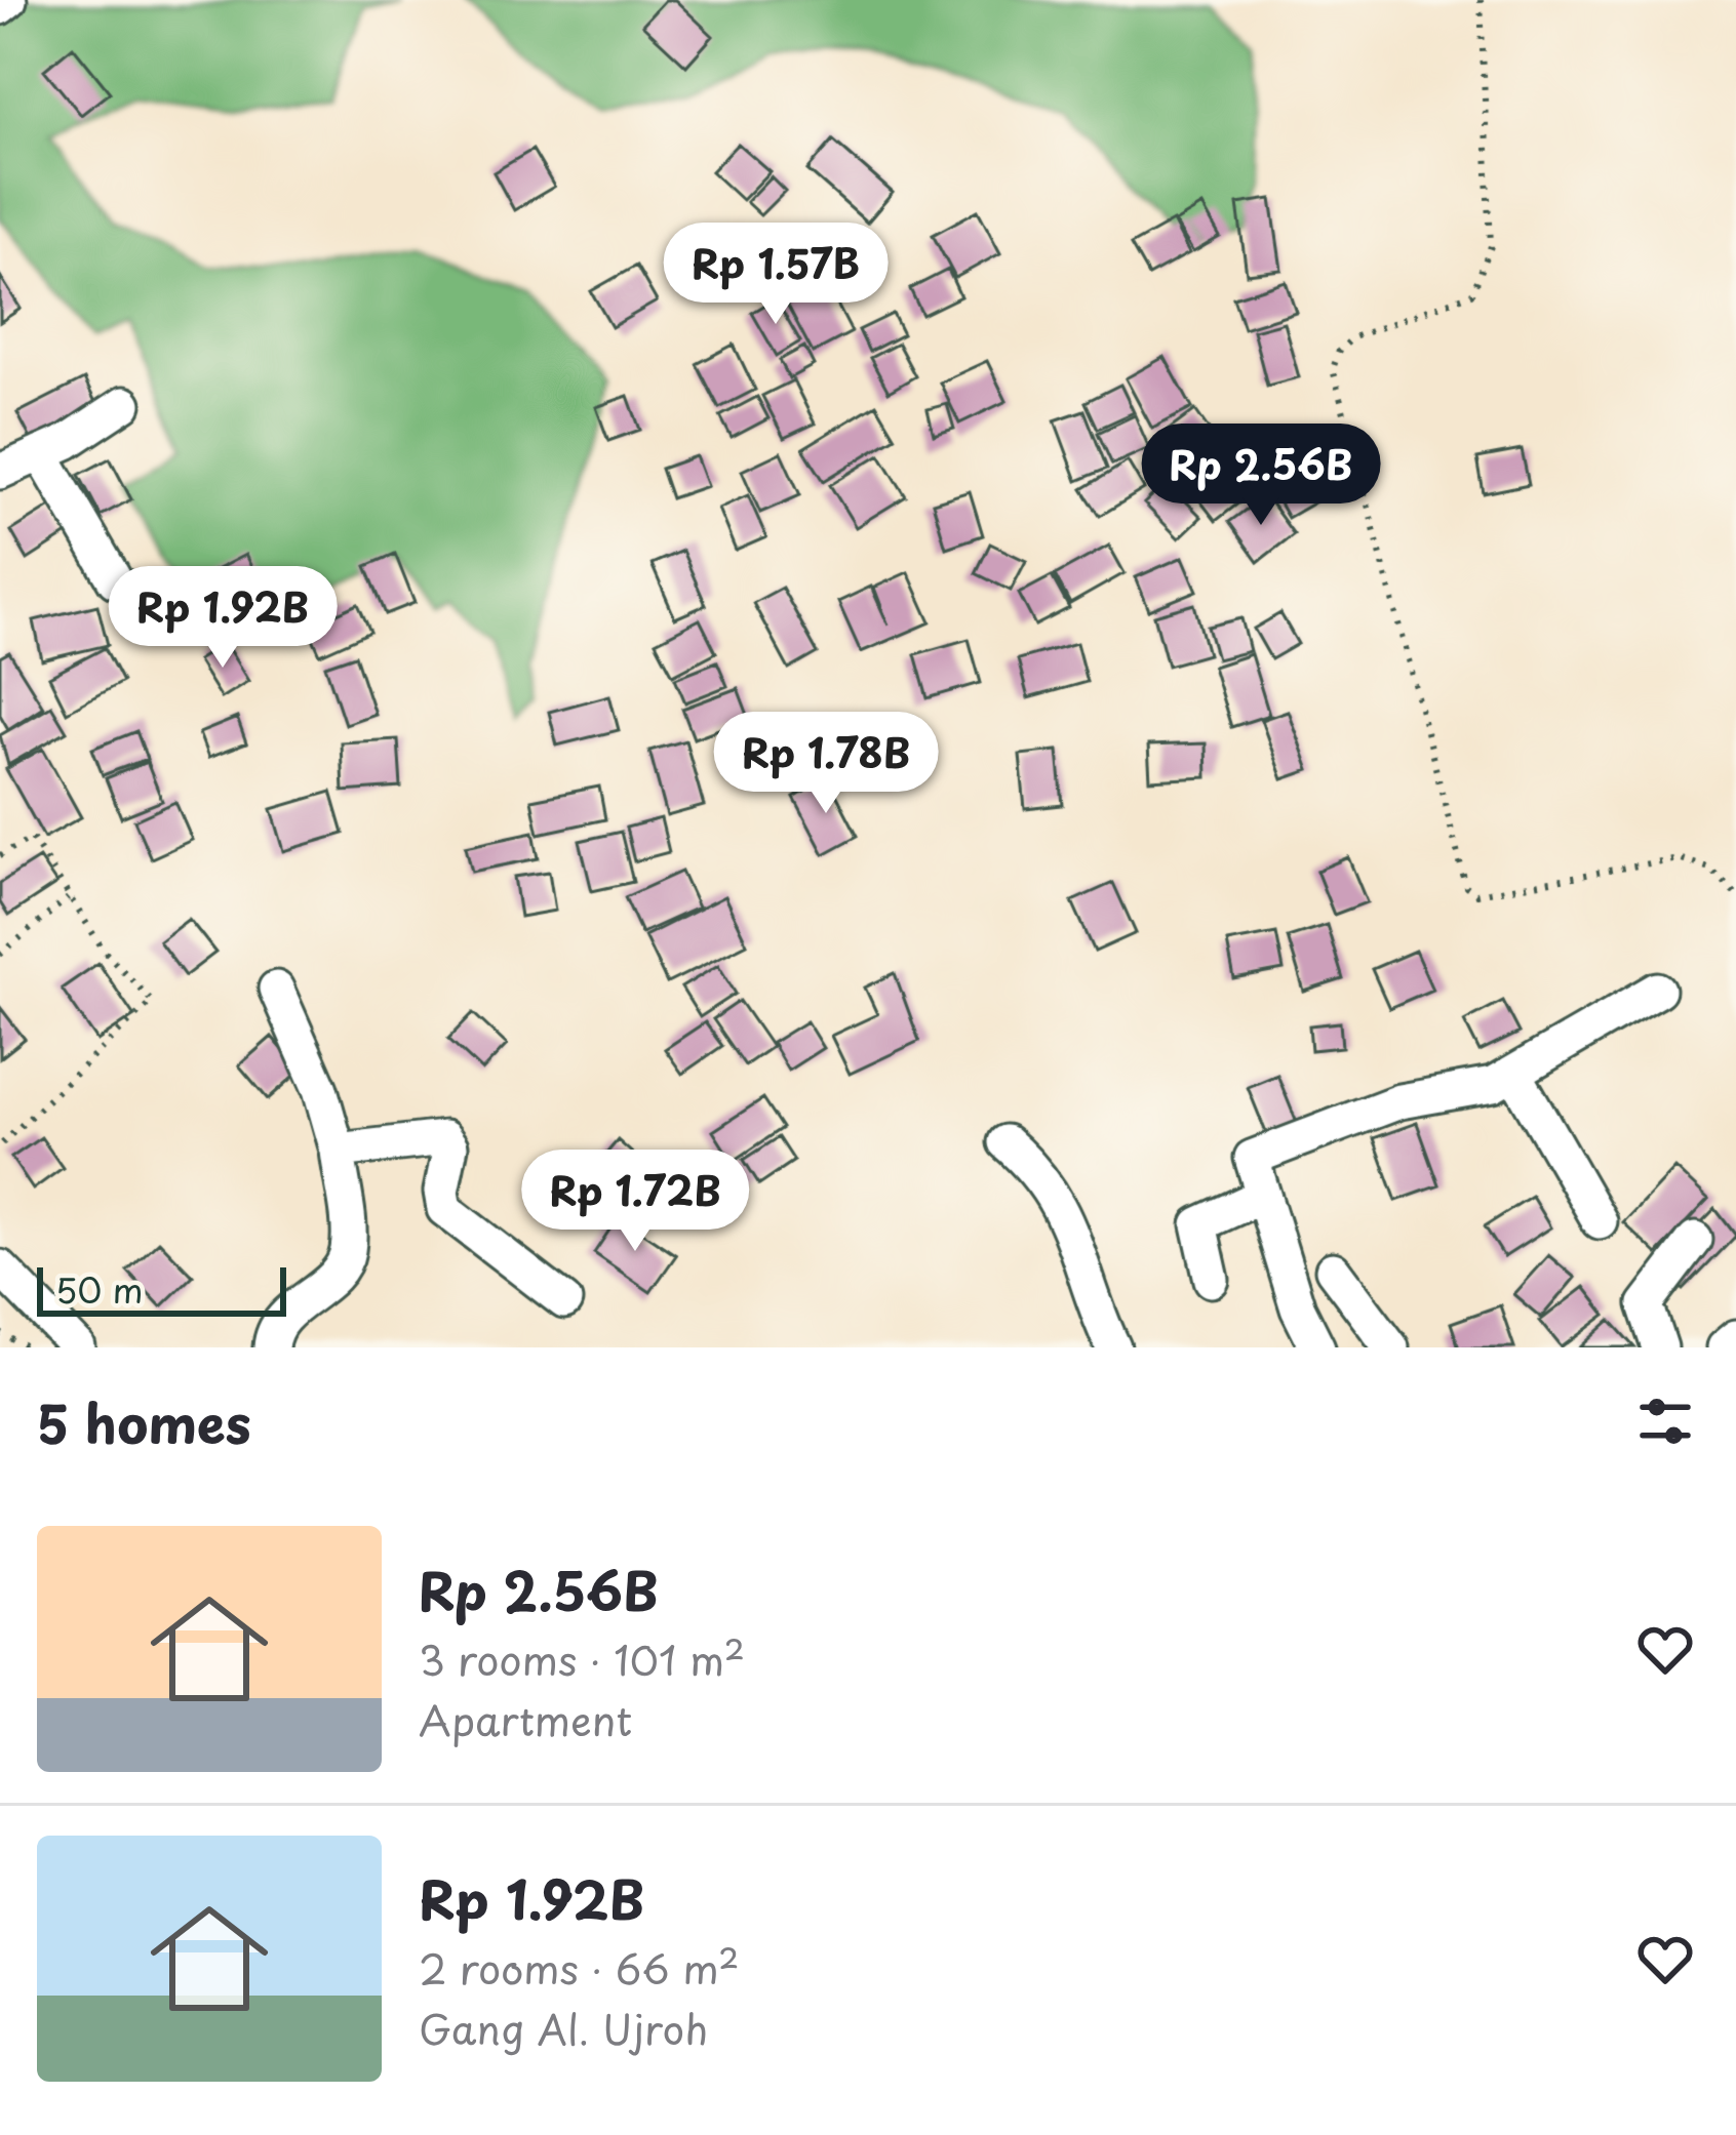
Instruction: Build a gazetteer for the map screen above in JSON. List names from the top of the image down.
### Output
{
  "scale_bar": "50 m",
  "page": {
    "price": [
      "Rp 1.57B",
      "Rp 2.56B",
      "Rp 1.92B",
      "Rp 1.78B",
      "Rp 1.72B"
    ],
    "scale": "50 m",
    "heading": "5 homes",
    "list": [
      {
        "name": "Rp 2.56B",
        "note": "3 rooms · 101 m² · Apartment"
      },
      {
        "name": "Rp 1.92B",
        "note": "2 rooms · 66 m² · Gang Al. Ujroh"
      }
    ]
  }
}
